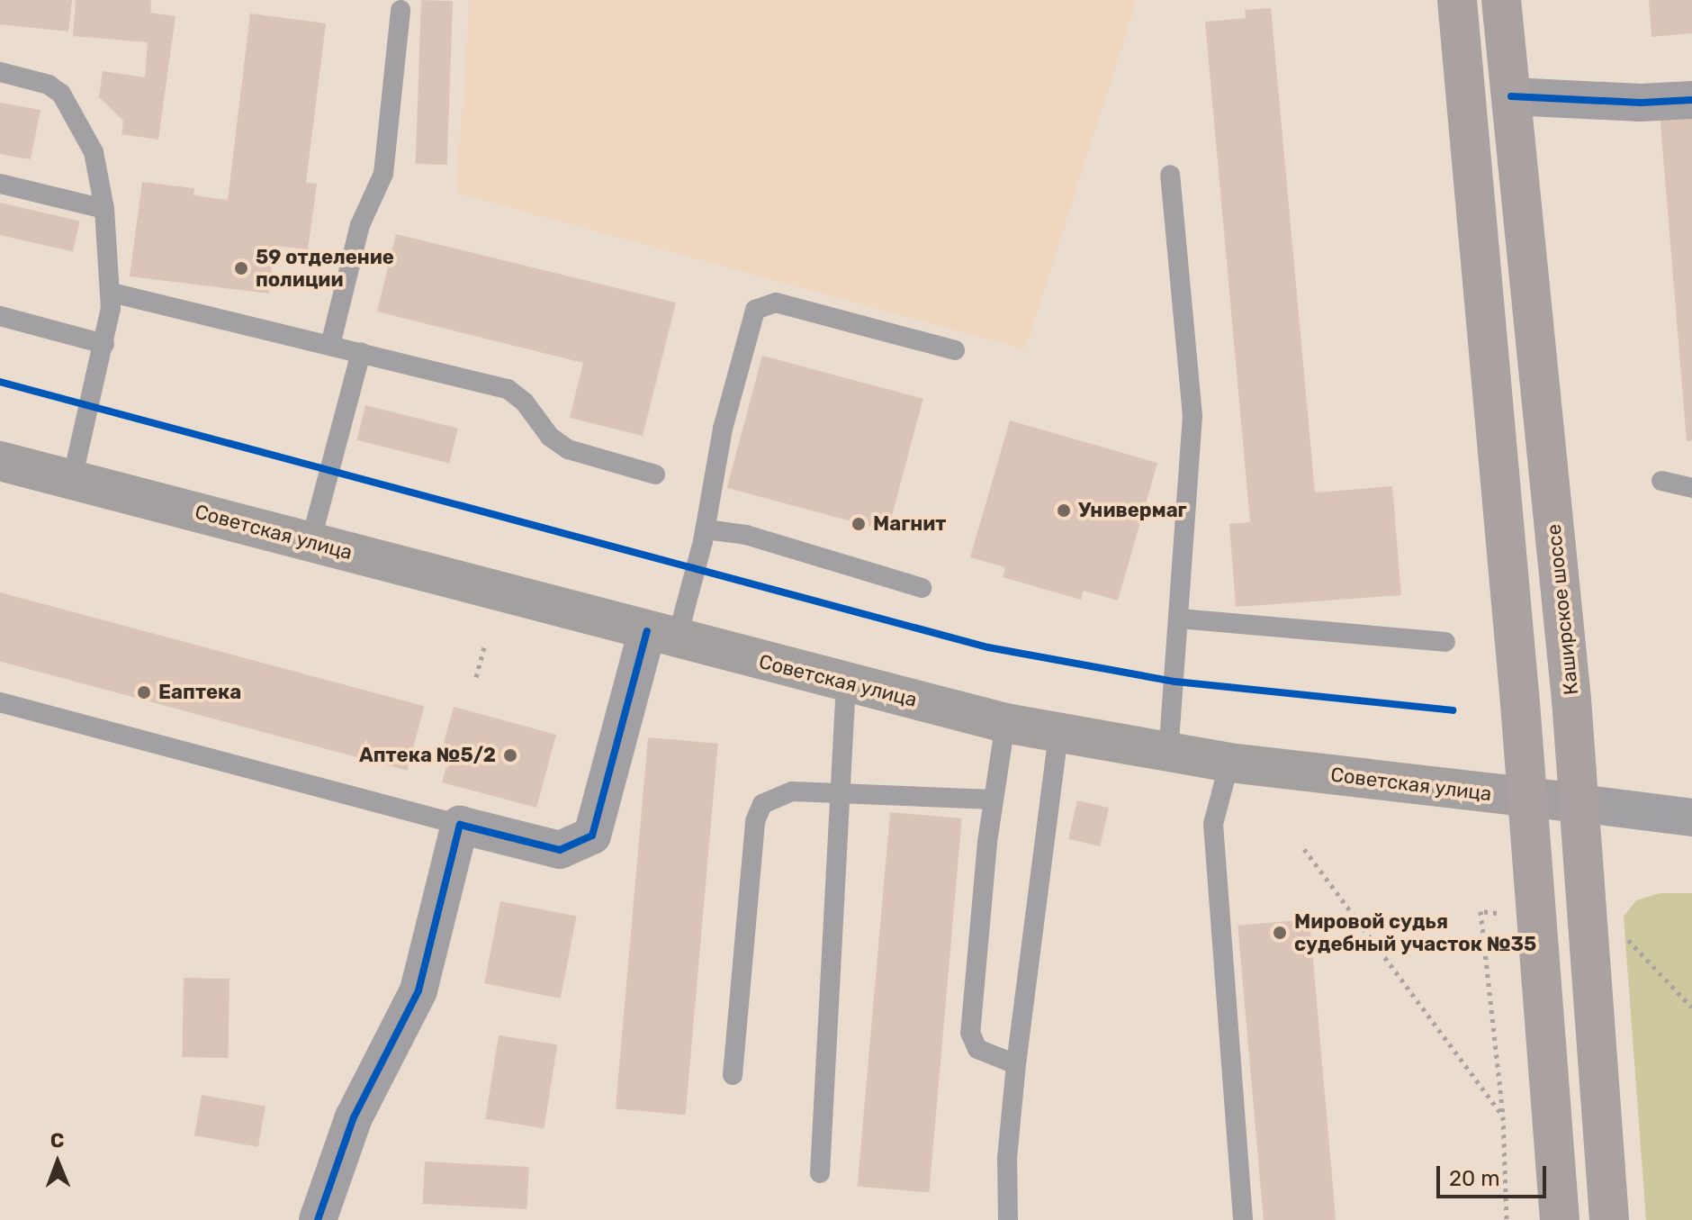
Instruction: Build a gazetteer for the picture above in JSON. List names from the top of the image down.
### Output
{
  "streets": {
    "main road": ["Советская улица", "Каширское шоссе"]
  },
  "crossings": [
    ["Советская улица", "Каширское шоссе"]
  ],
  "places": [
    "59 отделение полиции",
    "Универмаг",
    "Магнит",
    "Еаптека",
    "Аптека №5/2",
    "Мировой судья судебный участок №35"
  ],
  "scale_bar": "20 m",
  "north": "top"
}
